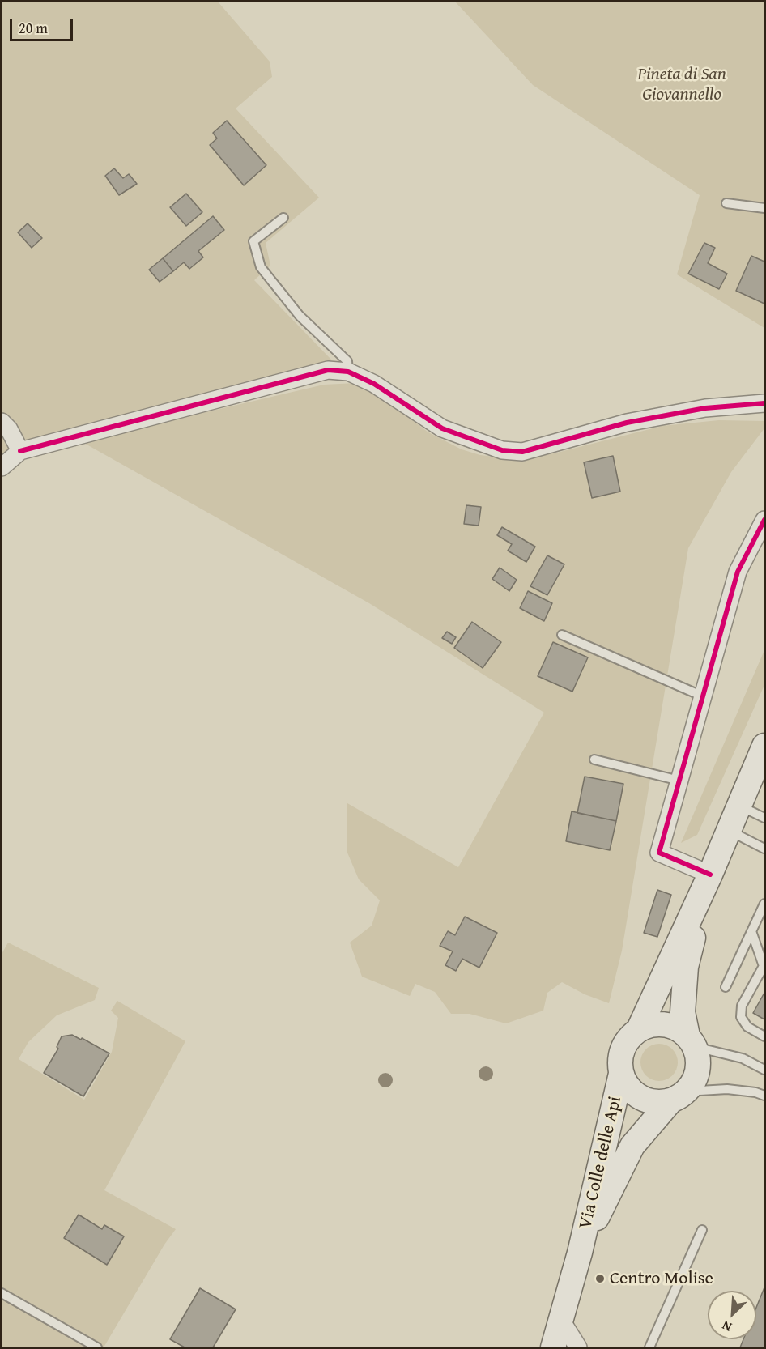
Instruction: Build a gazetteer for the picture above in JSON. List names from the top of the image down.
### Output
{
  "streets": {
    "main road": ["Via Colle delle Api"]
  },
  "parks": ["Pineta di San Giovannello"],
  "places": ["Centro Molise"],
  "scale_bar": "20 m",
  "north": "bottom left"
}
